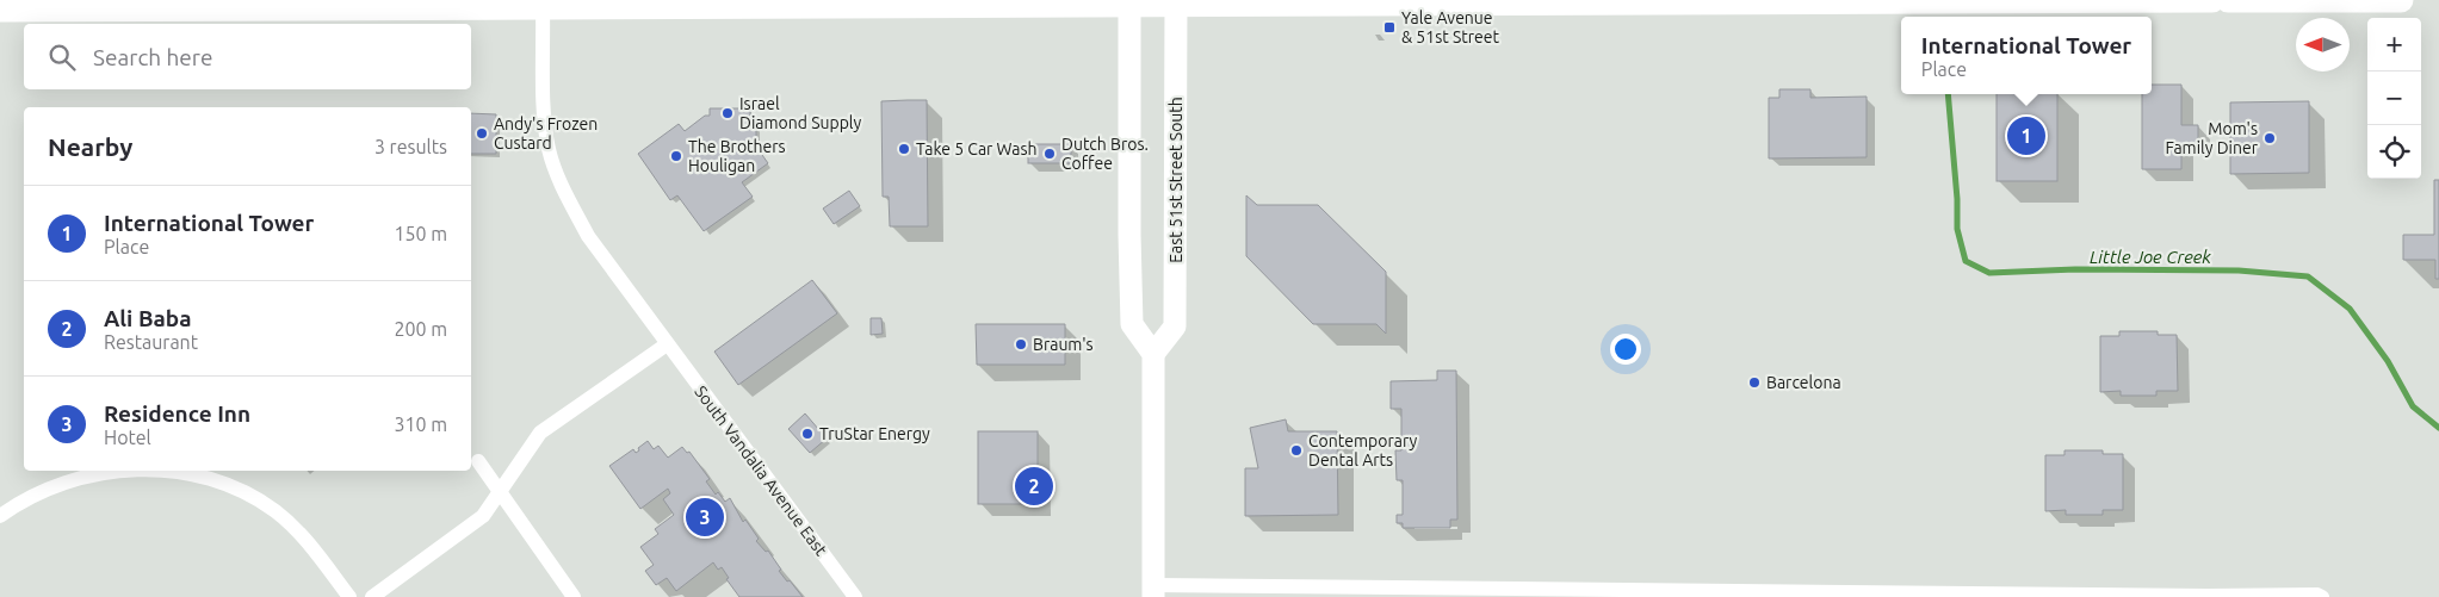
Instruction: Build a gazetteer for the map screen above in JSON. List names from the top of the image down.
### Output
{
  "streets": {
    "main road": ["East 51st Street South"],
    "street": ["South Vandalia Avenue East"]
  },
  "water": ["Little Joe Creek"],
  "places": {
    "transit": ["Yale Avenue & 51st Street"],
    "other": [
      "Israel Diamond Supply",
      "Andy's Frozen Custard",
      "Mom's Family Diner",
      "Take 5 Car Wash",
      "Dutch Bros. Coffee",
      "The Brothers Houligan",
      "Braum's",
      "Barcelona",
      "TruStar Energy",
      "Contemporary Dental Arts"
    ]
  },
  "north": "left",
  "page": {
    "popup": ["International Tower", "Place"],
    "map_buttons": ["+", "−"],
    "search": "Search here",
    "heading": ["Nearby", "3 results"],
    "pins": ["1", "2", "3"],
    "list": [
      {
        "mark": "1",
        "name": "International Tower",
        "note": "Place",
        "value": "150 m"
      },
      {
        "mark": "2",
        "name": "Ali Baba",
        "note": "Restaurant",
        "value": "200 m"
      },
      {
        "mark": "3",
        "name": "Residence Inn",
        "note": "Hotel",
        "value": "310 m"
      }
    ]
  }
}
